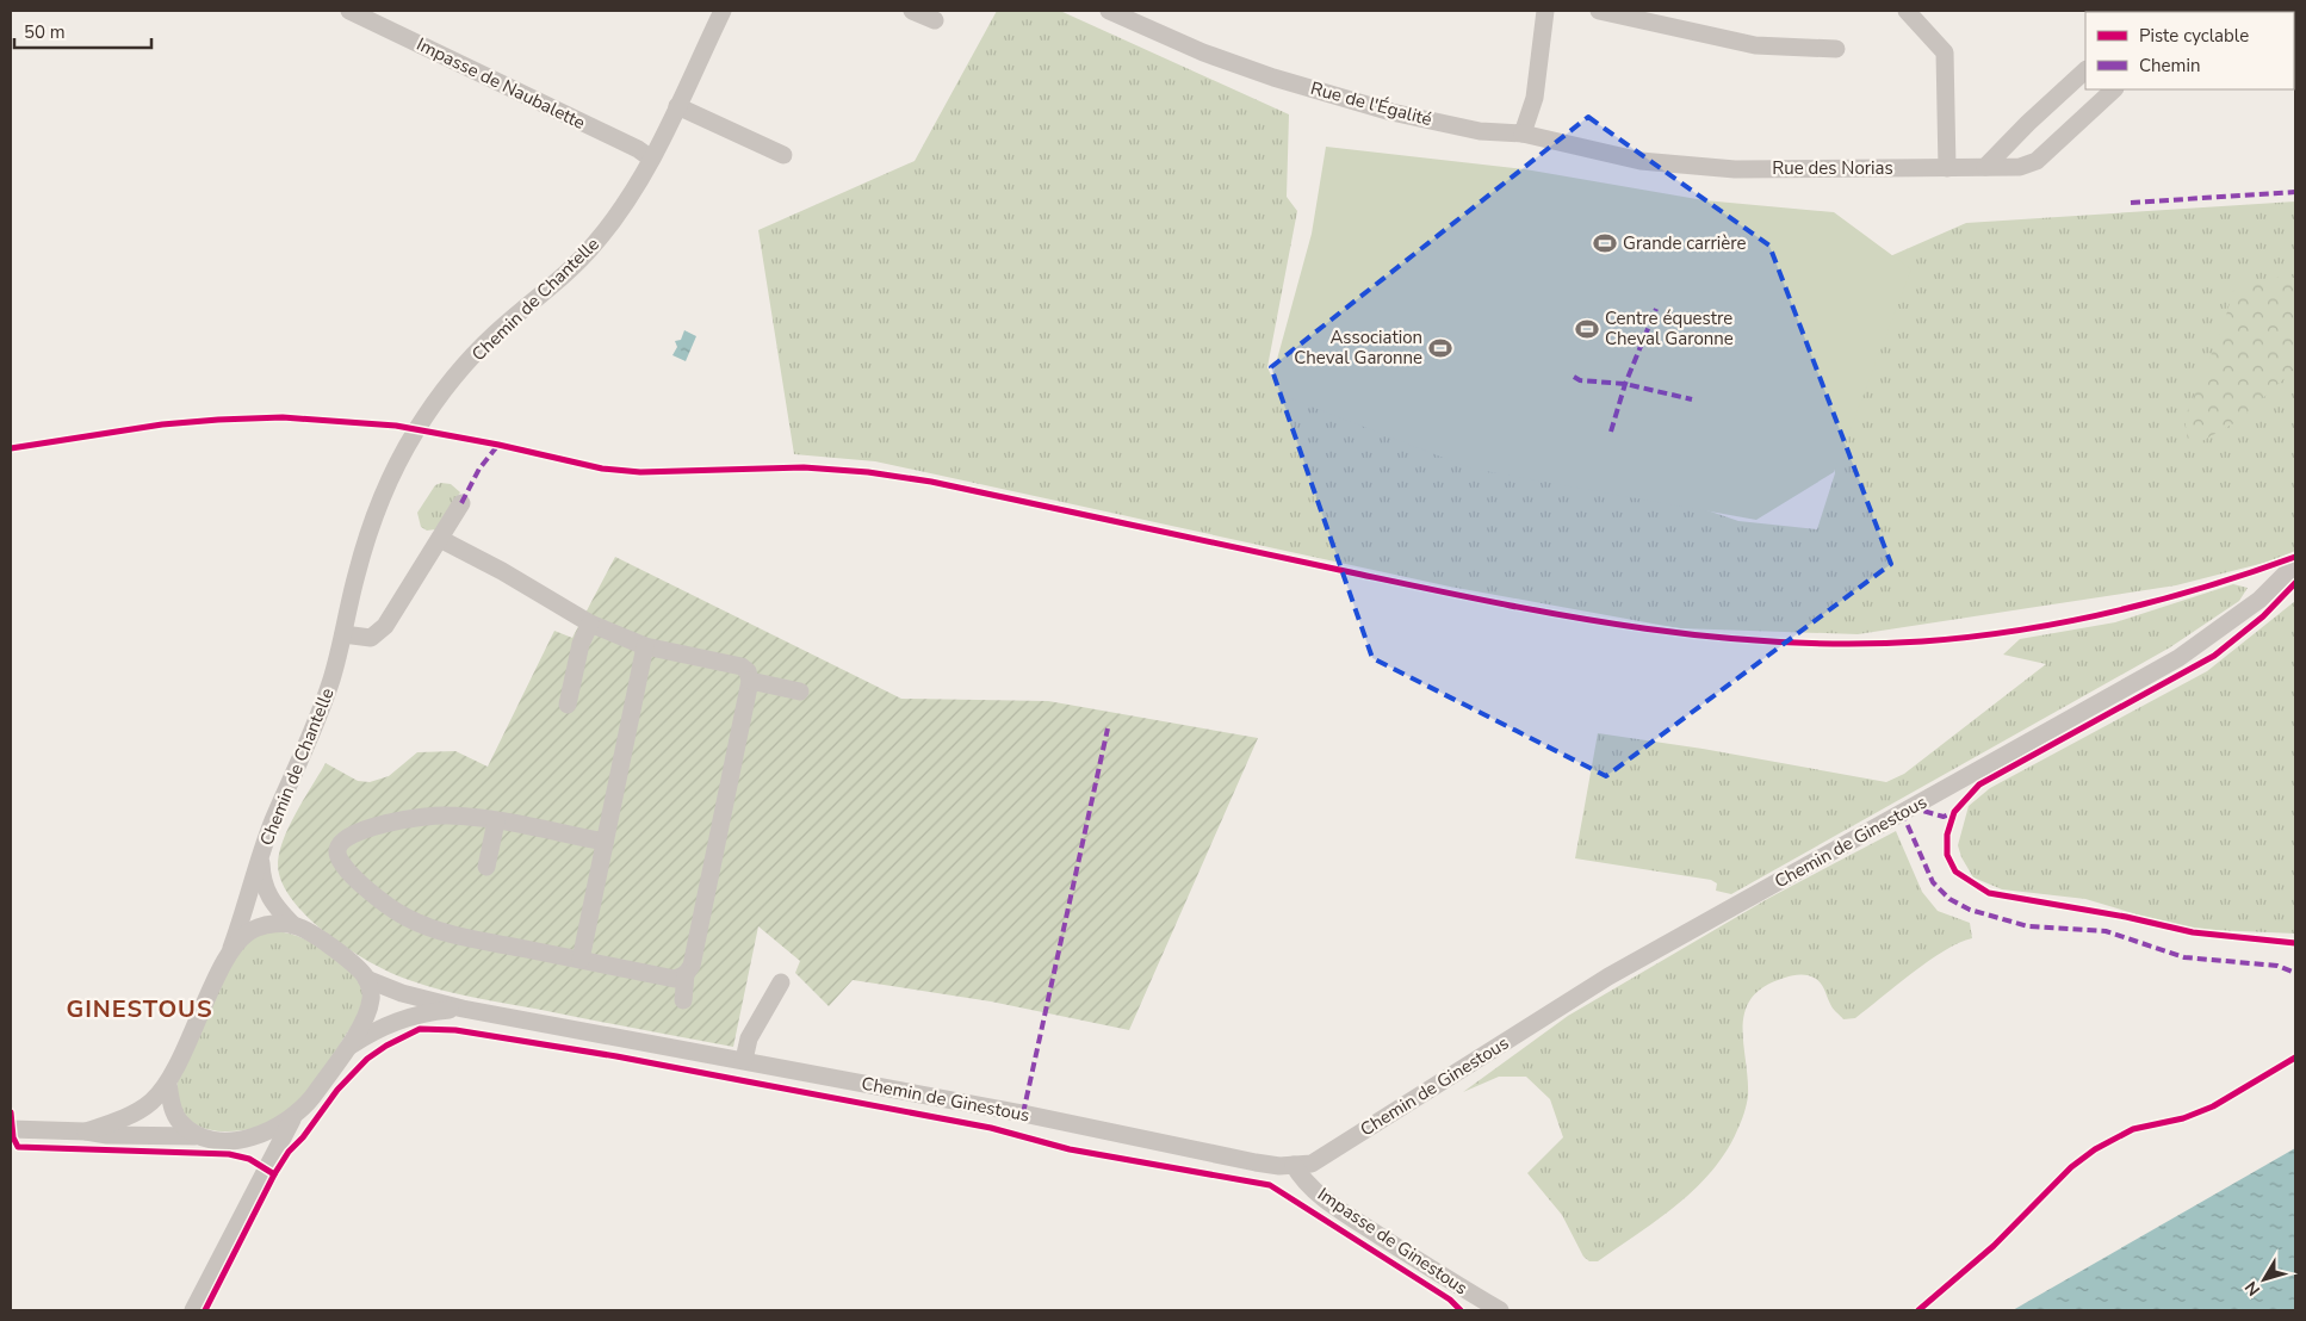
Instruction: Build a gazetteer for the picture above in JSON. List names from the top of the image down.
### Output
{
  "streets": {
    "street": [
      "Impasse de Naubalette",
      "Rue de l'Égalité",
      "Rue des Norias",
      "Chemin de Chantelle",
      "Chemin de Ginestous",
      "Impasse de Ginestous"
    ]
  },
  "crossings": [
    ["Impasse de Naubalette", "Chemin de Chantelle"],
    ["Rue de l'Égalité", "Rue des Norias"],
    ["Chemin de Chantelle", "Chemin de Ginestous"],
    ["Chemin de Ginestous", "Impasse de Ginestous"]
  ],
  "districts": ["GINESTOUS"],
  "places": {
    "sports": ["Grande carrière", "Centre équestre Cheval Garonne", "Association Cheval Garonne"]
  },
  "legend": ["Piste cyclable", "Chemin"],
  "scale_bar": "50 m",
  "north": "bottom left"
}
